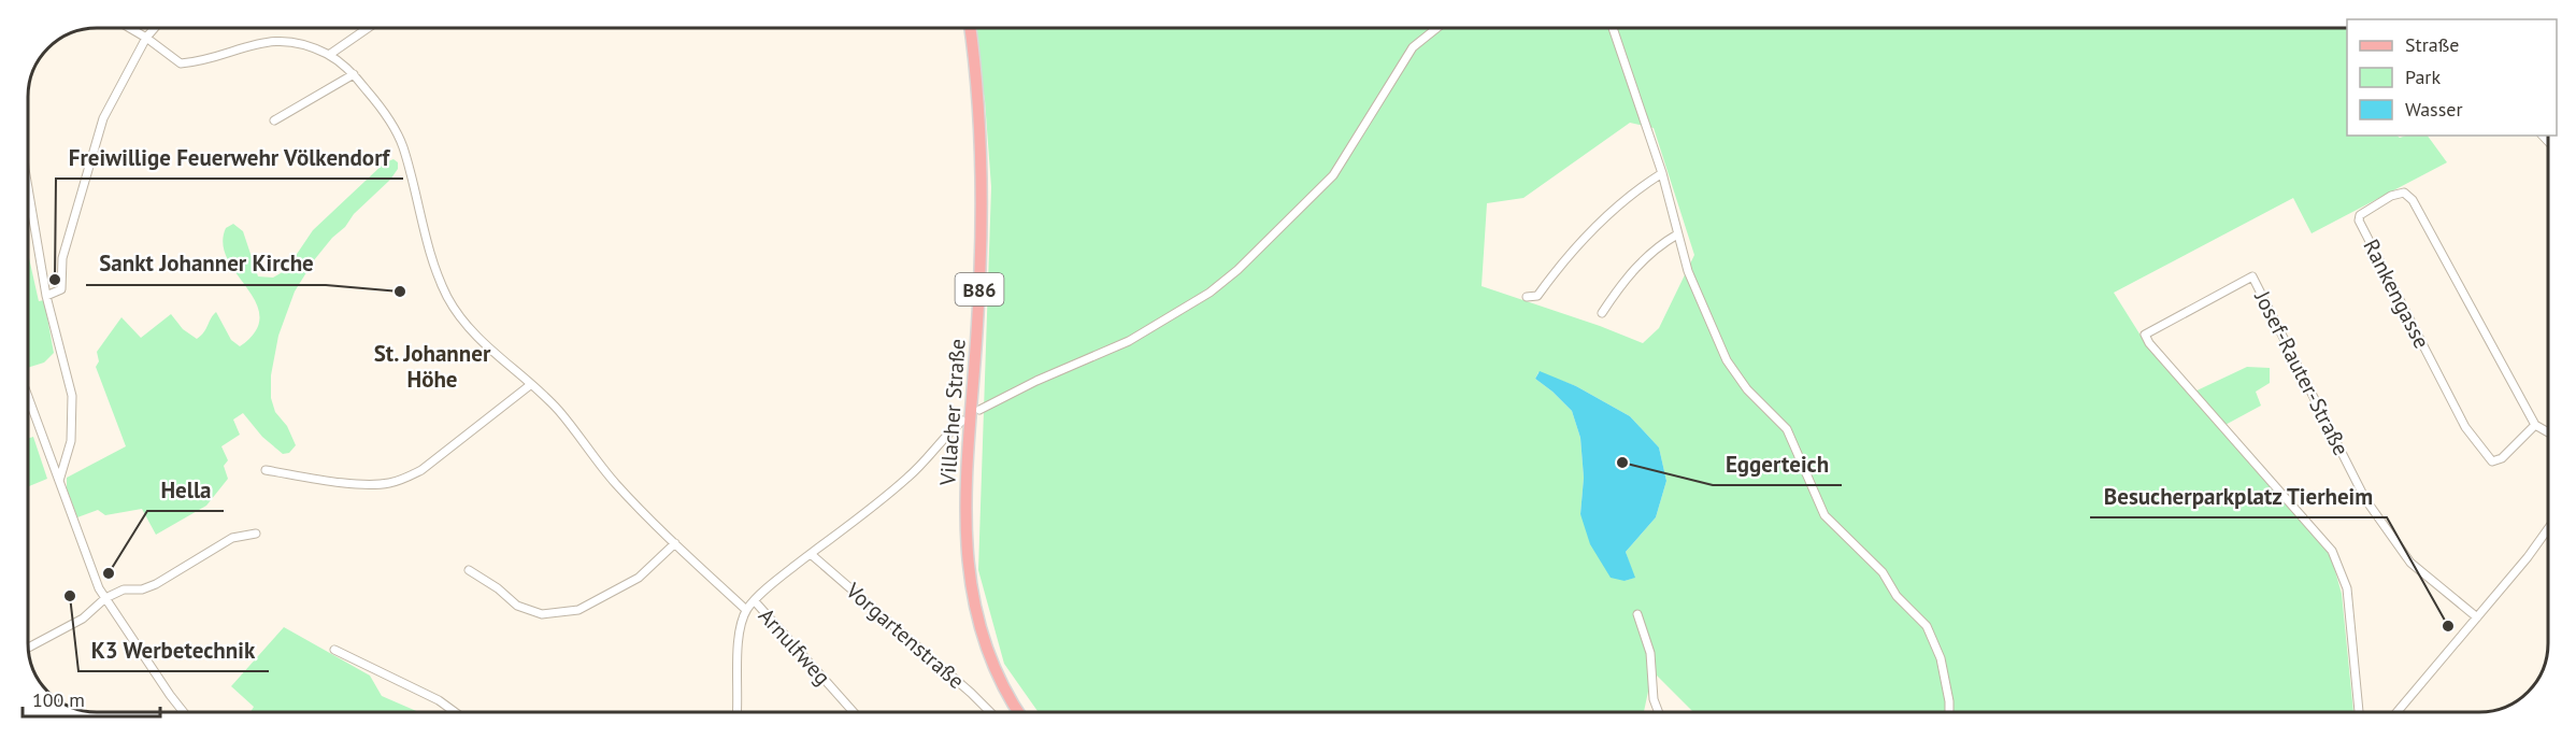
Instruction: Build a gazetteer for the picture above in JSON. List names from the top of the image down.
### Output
{
  "streets": {
    "main road": ["B86", "Villacher Straße"],
    "street": [
      "Rankengasse",
      "Josef-Rauter-Straße",
      "Vorgartenstraße",
      "Arnulfweg"
    ]
  },
  "districts": ["St. Johanner Höhe"],
  "places": [
    "Freiwillige Feuerwehr Völkendorf",
    "Sankt Johanner Kirche",
    "Eggerteich",
    "Hella",
    "K3 Werbetechnik",
    "Besucherparkplatz Tierheim"
  ],
  "legend": ["Straße", "Park", "Wasser"],
  "scale_bar": "100 m"
}
